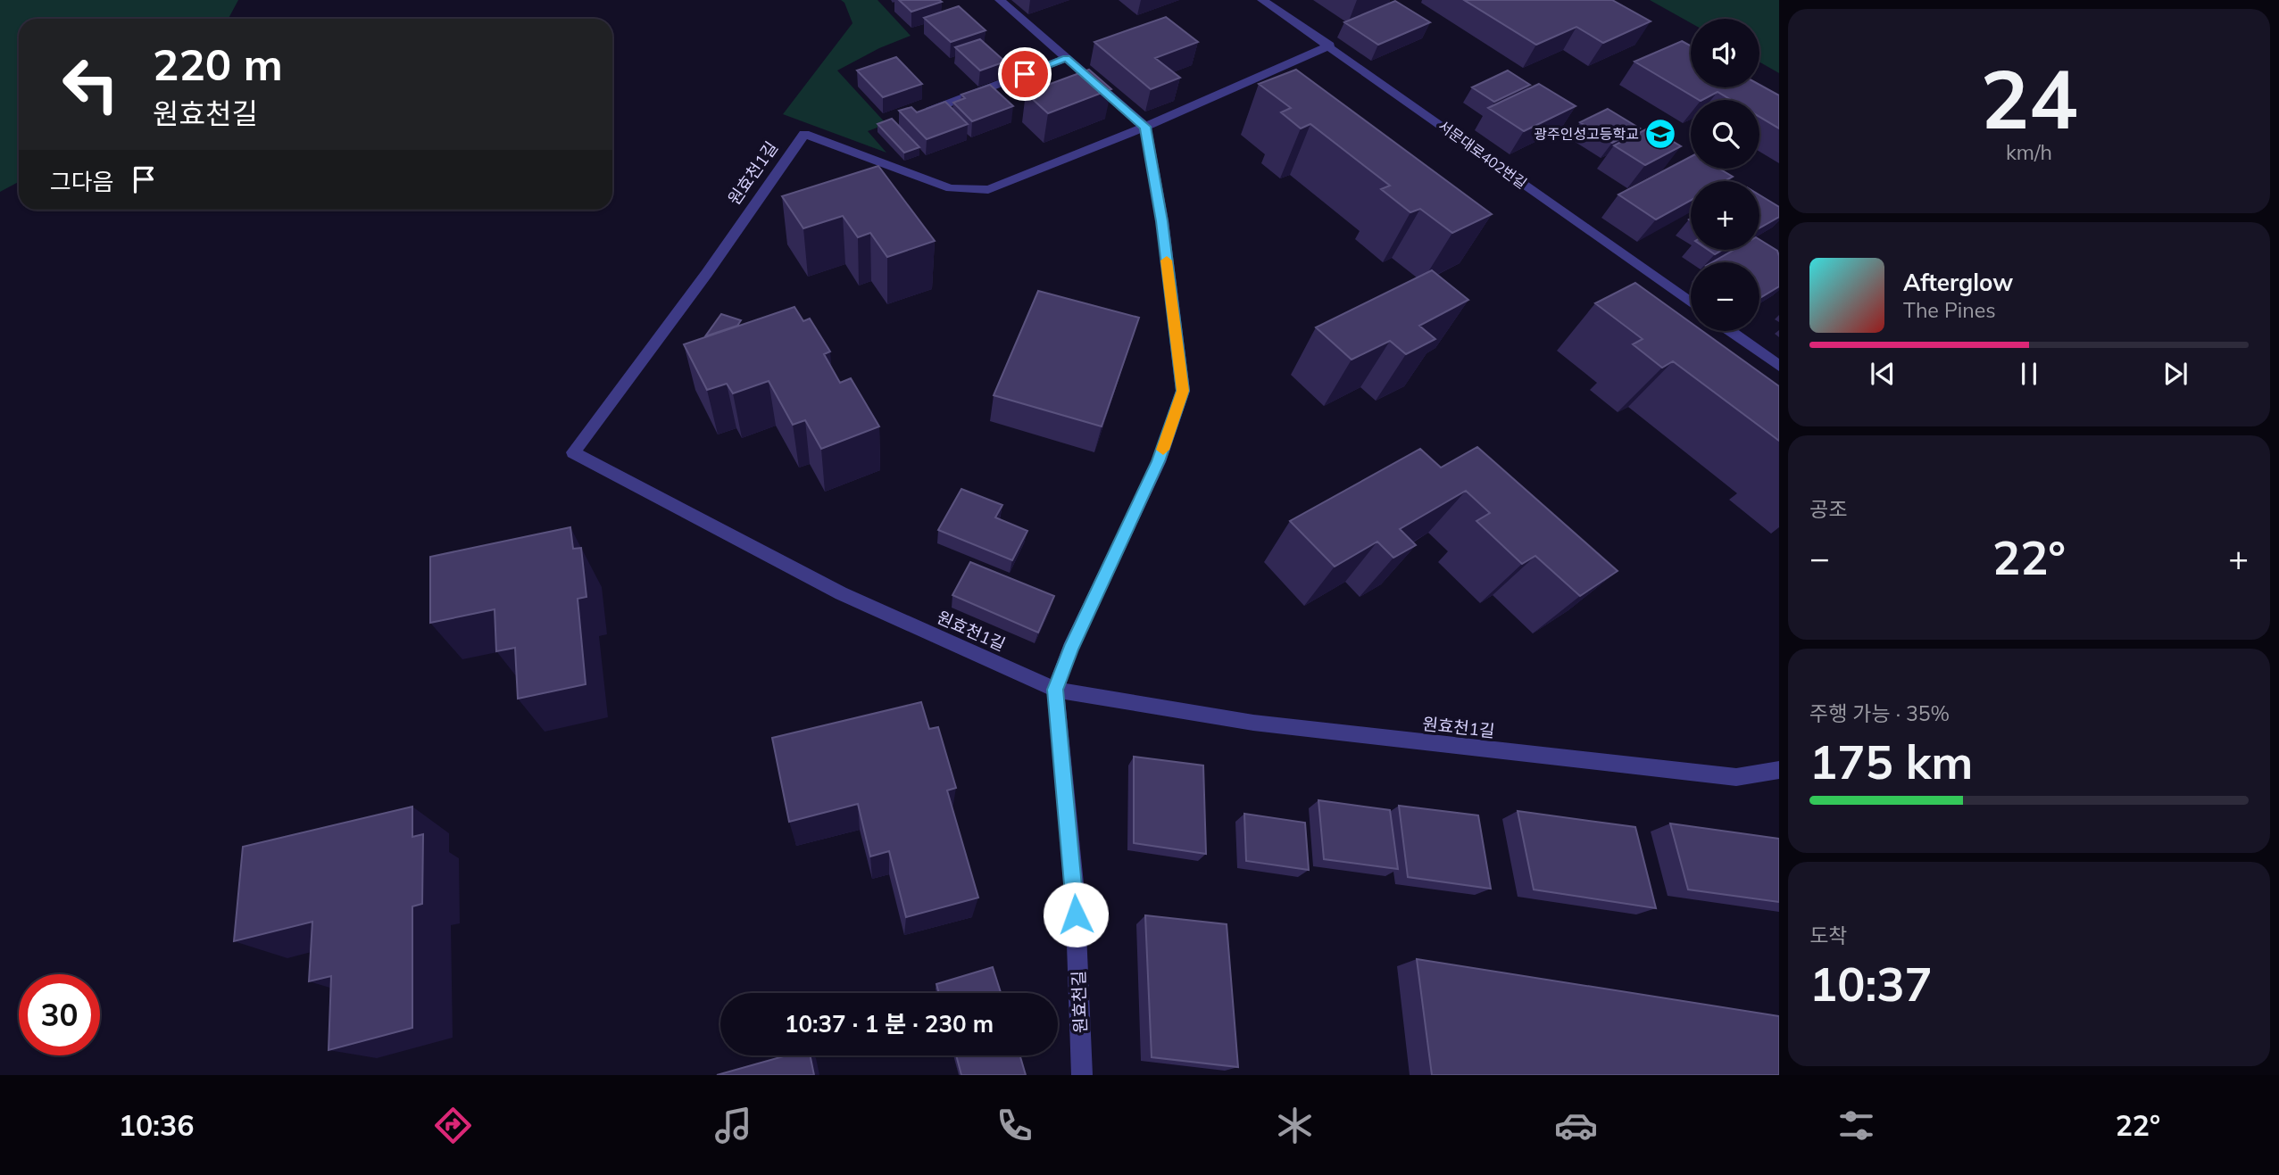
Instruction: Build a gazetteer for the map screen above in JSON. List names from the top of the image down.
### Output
{
  "streets": {
    "street": ["서문대로402번길", "원효천1길", "원효천길"]
  },
  "crossings": [
    ["원효천1길", "원효천길"]
  ],
  "places": {
    "school or university": ["광주인성고등학교"]
  },
  "page": {
    "tile": [
      ["24", "km/h"],
      "공조",
      ["주행 가능 · 35%", "175 km"],
      ["도착", "10:37"]
    ],
    "map_buttons": ["+", "−"],
    "turn": ["220 m", "원효천길"],
    "then": "그다음",
    "song": ["Afterglow", "The Pines"],
    "heat": ["−", "22°", "+"],
    "limit": "30",
    "trip": "10:37 · 1 분 · 230 m",
    "tabs": ["10:36", "22°"]
  }
}
